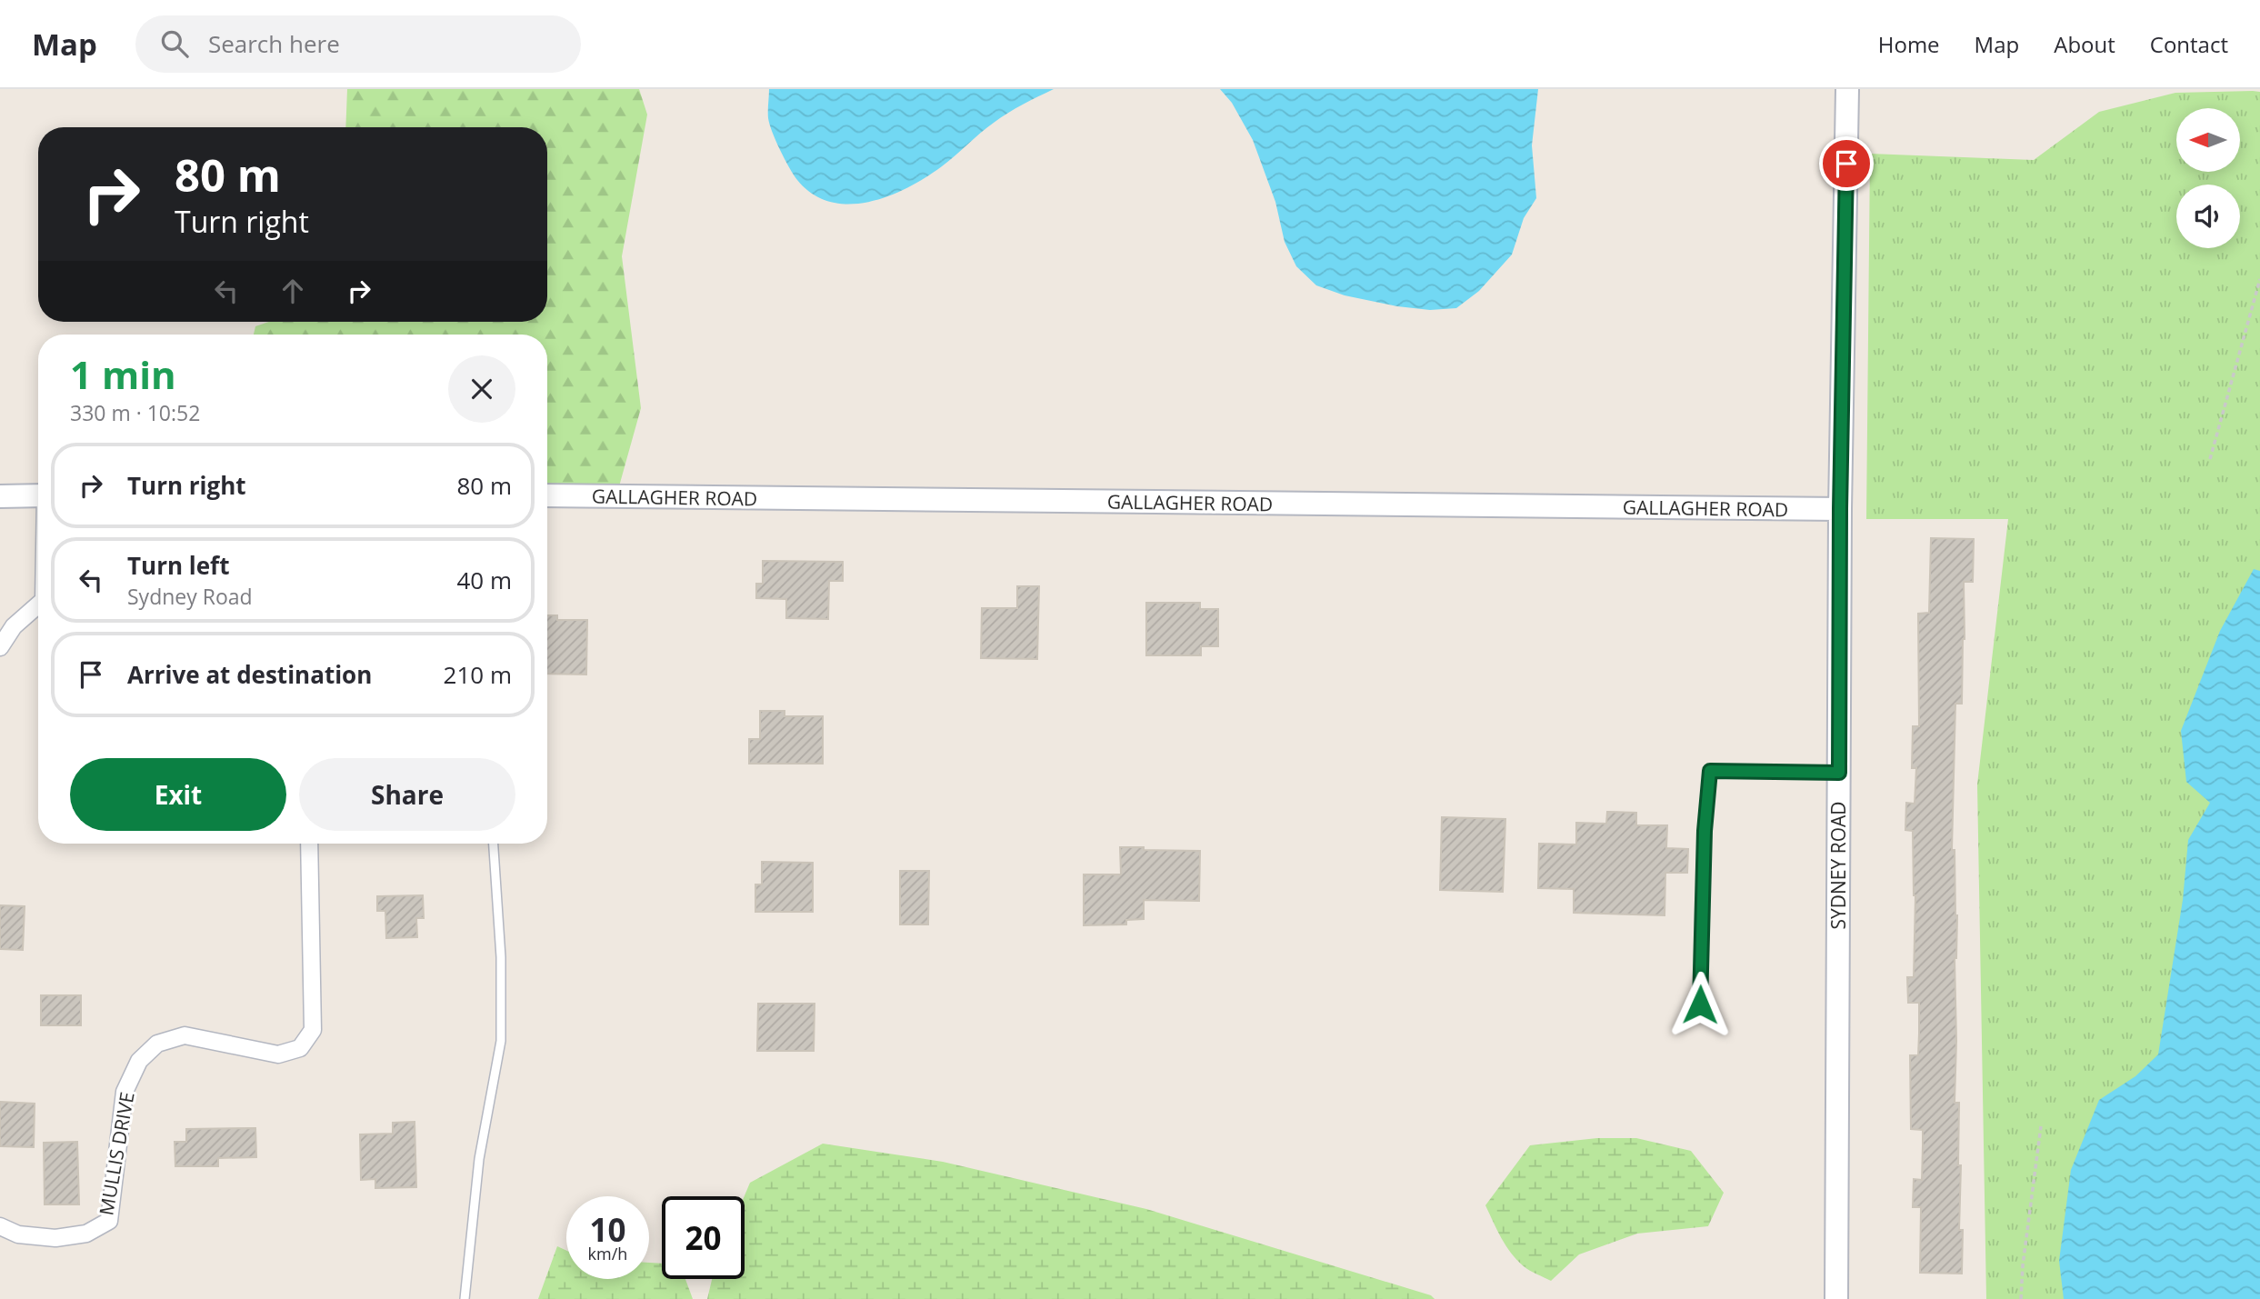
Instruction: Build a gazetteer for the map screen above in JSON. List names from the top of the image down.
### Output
{
  "streets": {
    "street": ["GALLAGHER ROAD", "SYDNEY ROAD", "MULLIS DRIVE"]
  },
  "crossings": [
    ["GALLAGHER ROAD", "SYDNEY ROAD"]
  ],
  "north": "left",
  "page": {
    "header": "Map",
    "search": "Search here",
    "nav": [
      "Home",
      "Map",
      "About",
      "Contact"
    ],
    "turn": ["80 m", "Turn right"],
    "heading": ["1 min", "330 m · 10:52"],
    "list": [
      {
        "name": "Turn right",
        "value": "80 m"
      },
      {
        "name": "Turn left",
        "note": "Sydney Road",
        "value": "40 m"
      },
      {
        "name": "Arrive at destination",
        "value": "210 m"
      }
    ],
    "buttons": ["Exit", "Share"],
    "speed": "10 km/h",
    "limit": "20"
  }
}
